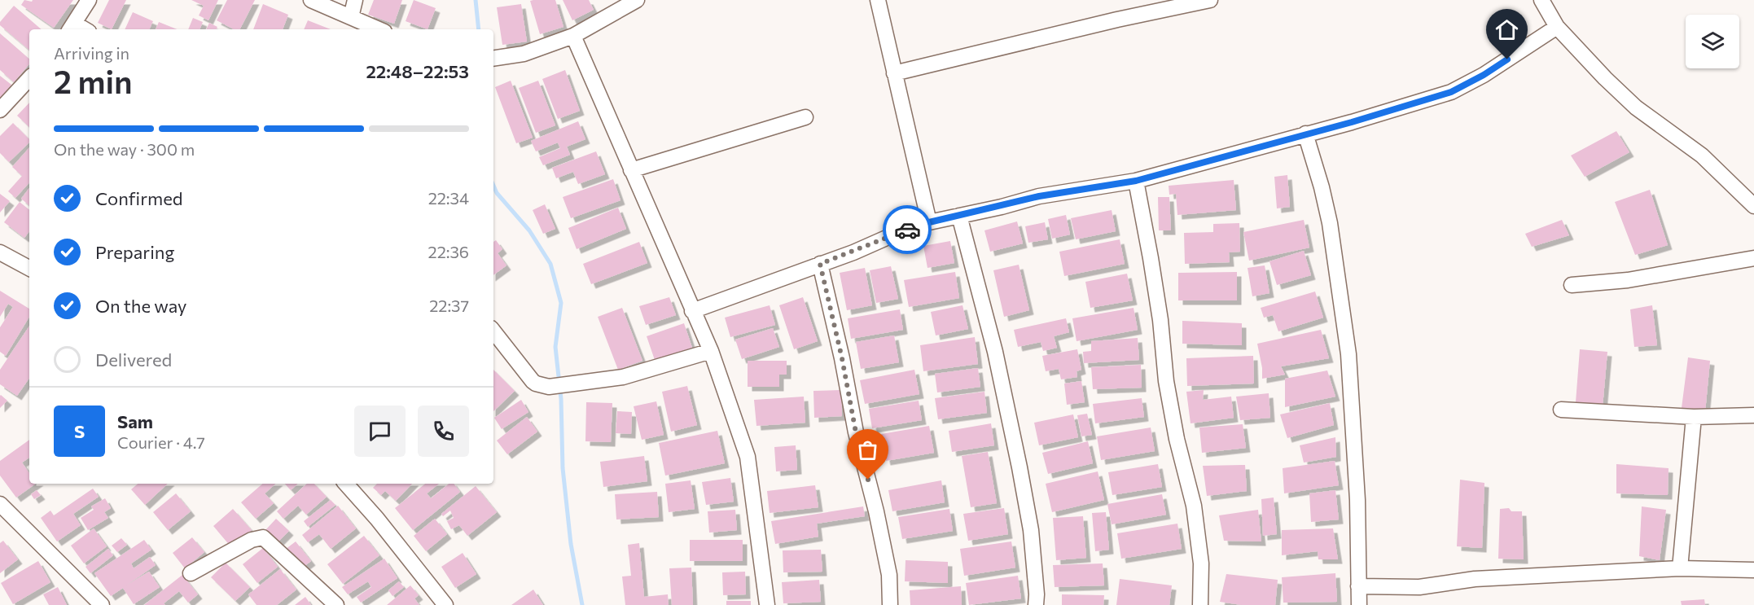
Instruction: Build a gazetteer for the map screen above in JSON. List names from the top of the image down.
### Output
{
  "page": {
    "heading": ["2 min", "Arriving in", "22:48–22:53"],
    "panel": ["Sam", "Courier · 4.7"],
    "bar": "On the way · 300 m",
    "list": [
      ["Confirmed", "22:34"],
      ["Preparing", "22:36"],
      ["On the way", "22:37"],
      "Delivered"
    ],
    "round": "S"
  }
}
